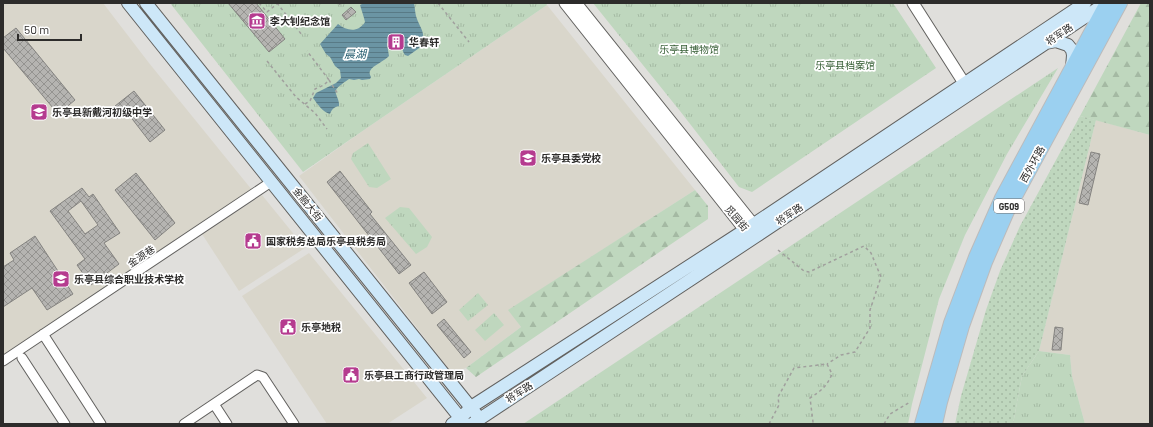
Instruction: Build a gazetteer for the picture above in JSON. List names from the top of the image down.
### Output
{
  "streets": {
    "main road": [
      "将军路",
      "西外环路",
      "金融大街",
      "G509"
    ],
    "street": ["觅园街", "金源巷"]
  },
  "crossings": [
    ["将军路", "西外环路"],
    ["将军路", "金融大街"],
    ["将军路", "觅园街"],
    ["金融大街", "金源巷"]
  ],
  "water": ["晨湖"],
  "parks": ["乐亭县博物馆", "乐亭县档案馆"],
  "places": {
    "museum": ["李大钊纪念馆"],
    "building": ["华春轩"],
    "school or university": ["乐亭县新戴河初级中学", "乐亭县委党校", "乐亭县综合职业技术学校"],
    "public building": ["国家税务总局乐亭县税务局", "乐亭地税", "乐亭县工商行政管理局"]
  },
  "scale_bar": "50 m"
}
